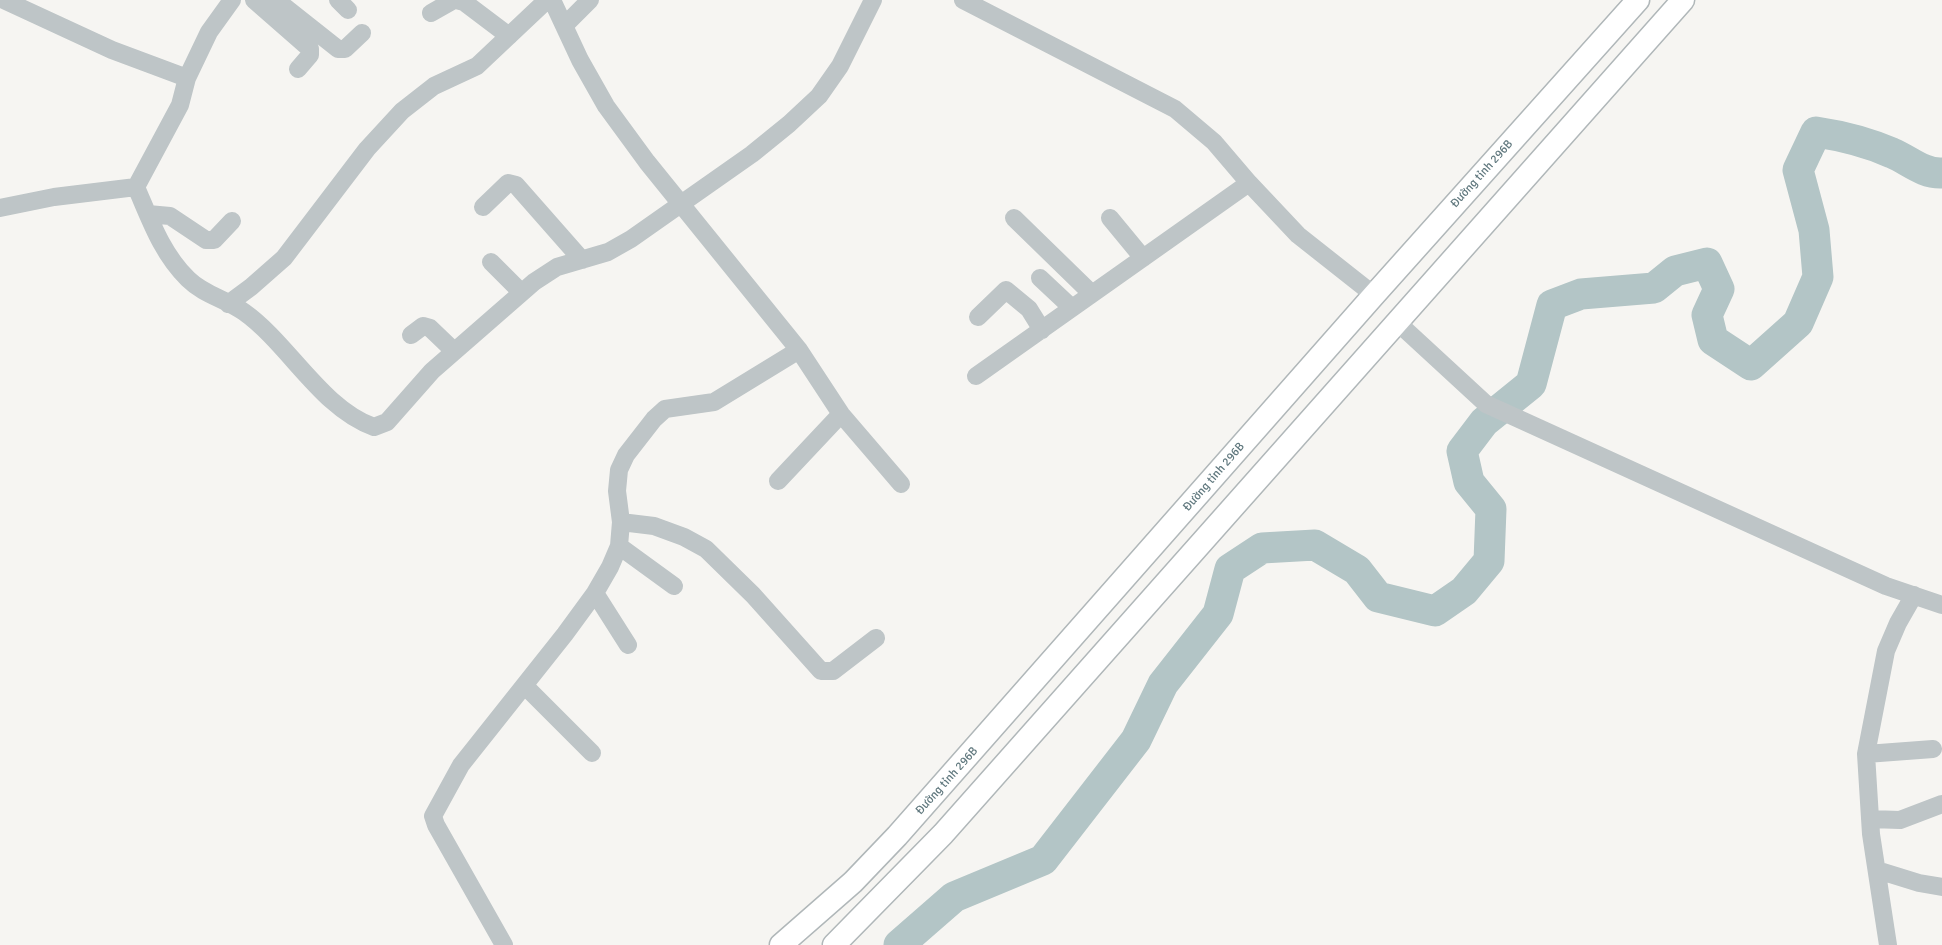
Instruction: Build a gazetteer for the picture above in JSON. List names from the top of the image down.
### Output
{
  "streets": {
    "main road": ["Đường tỉnh 296B"]
  }
}
